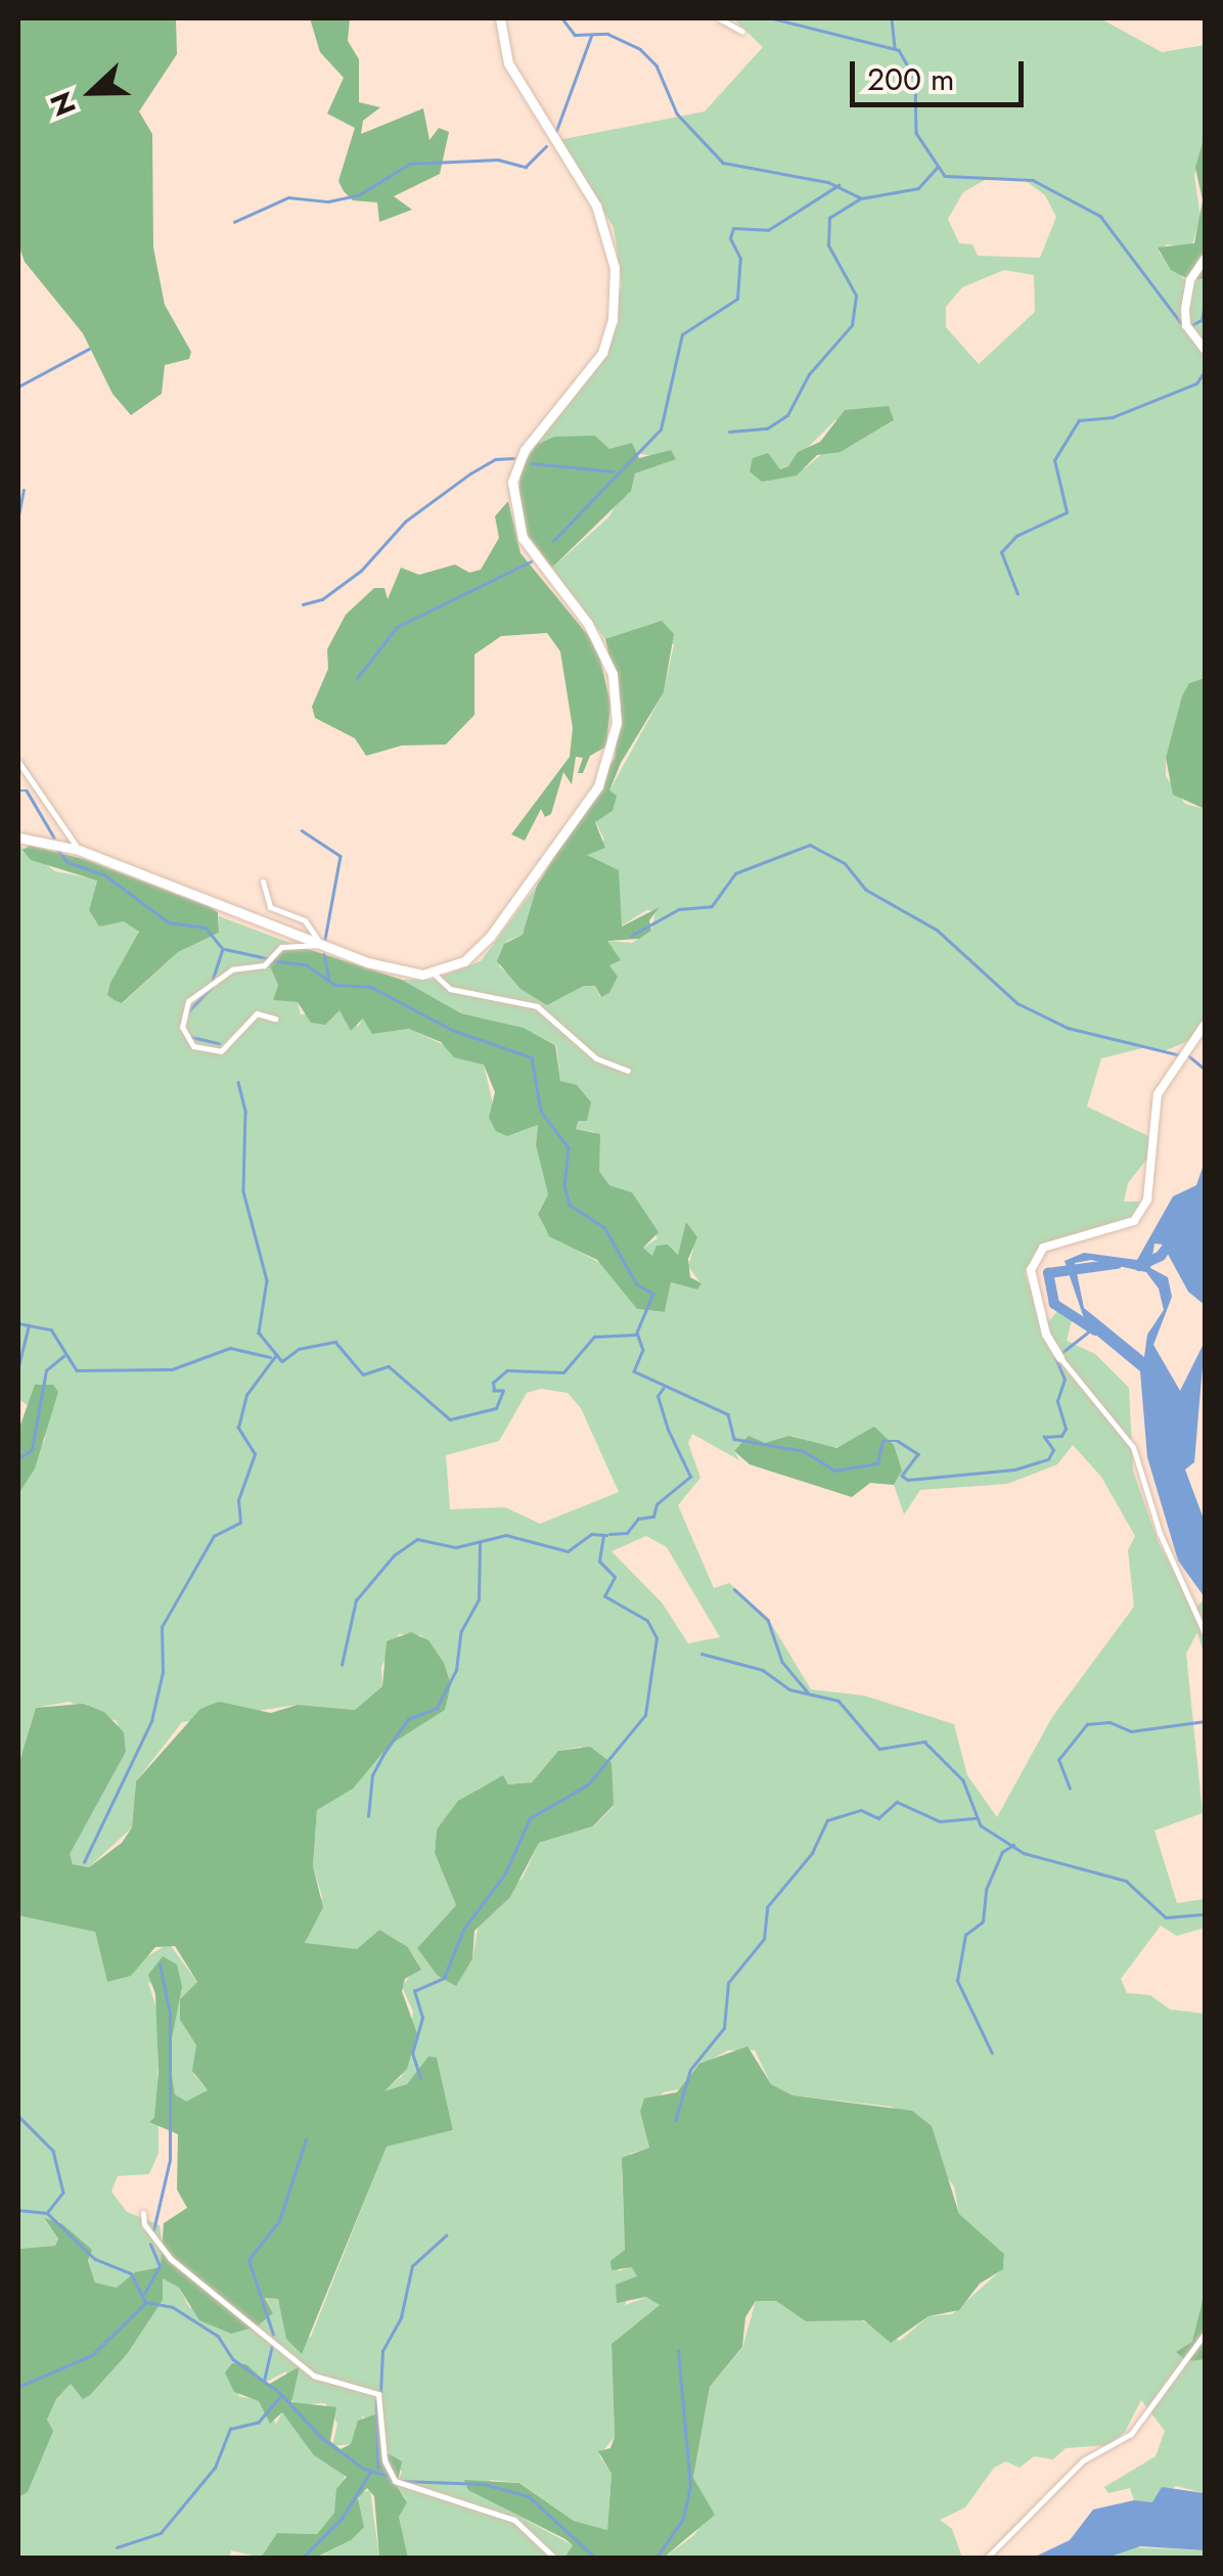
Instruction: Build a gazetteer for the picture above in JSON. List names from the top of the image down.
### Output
{
  "scale_bar": "200 m",
  "north": "left"
}
